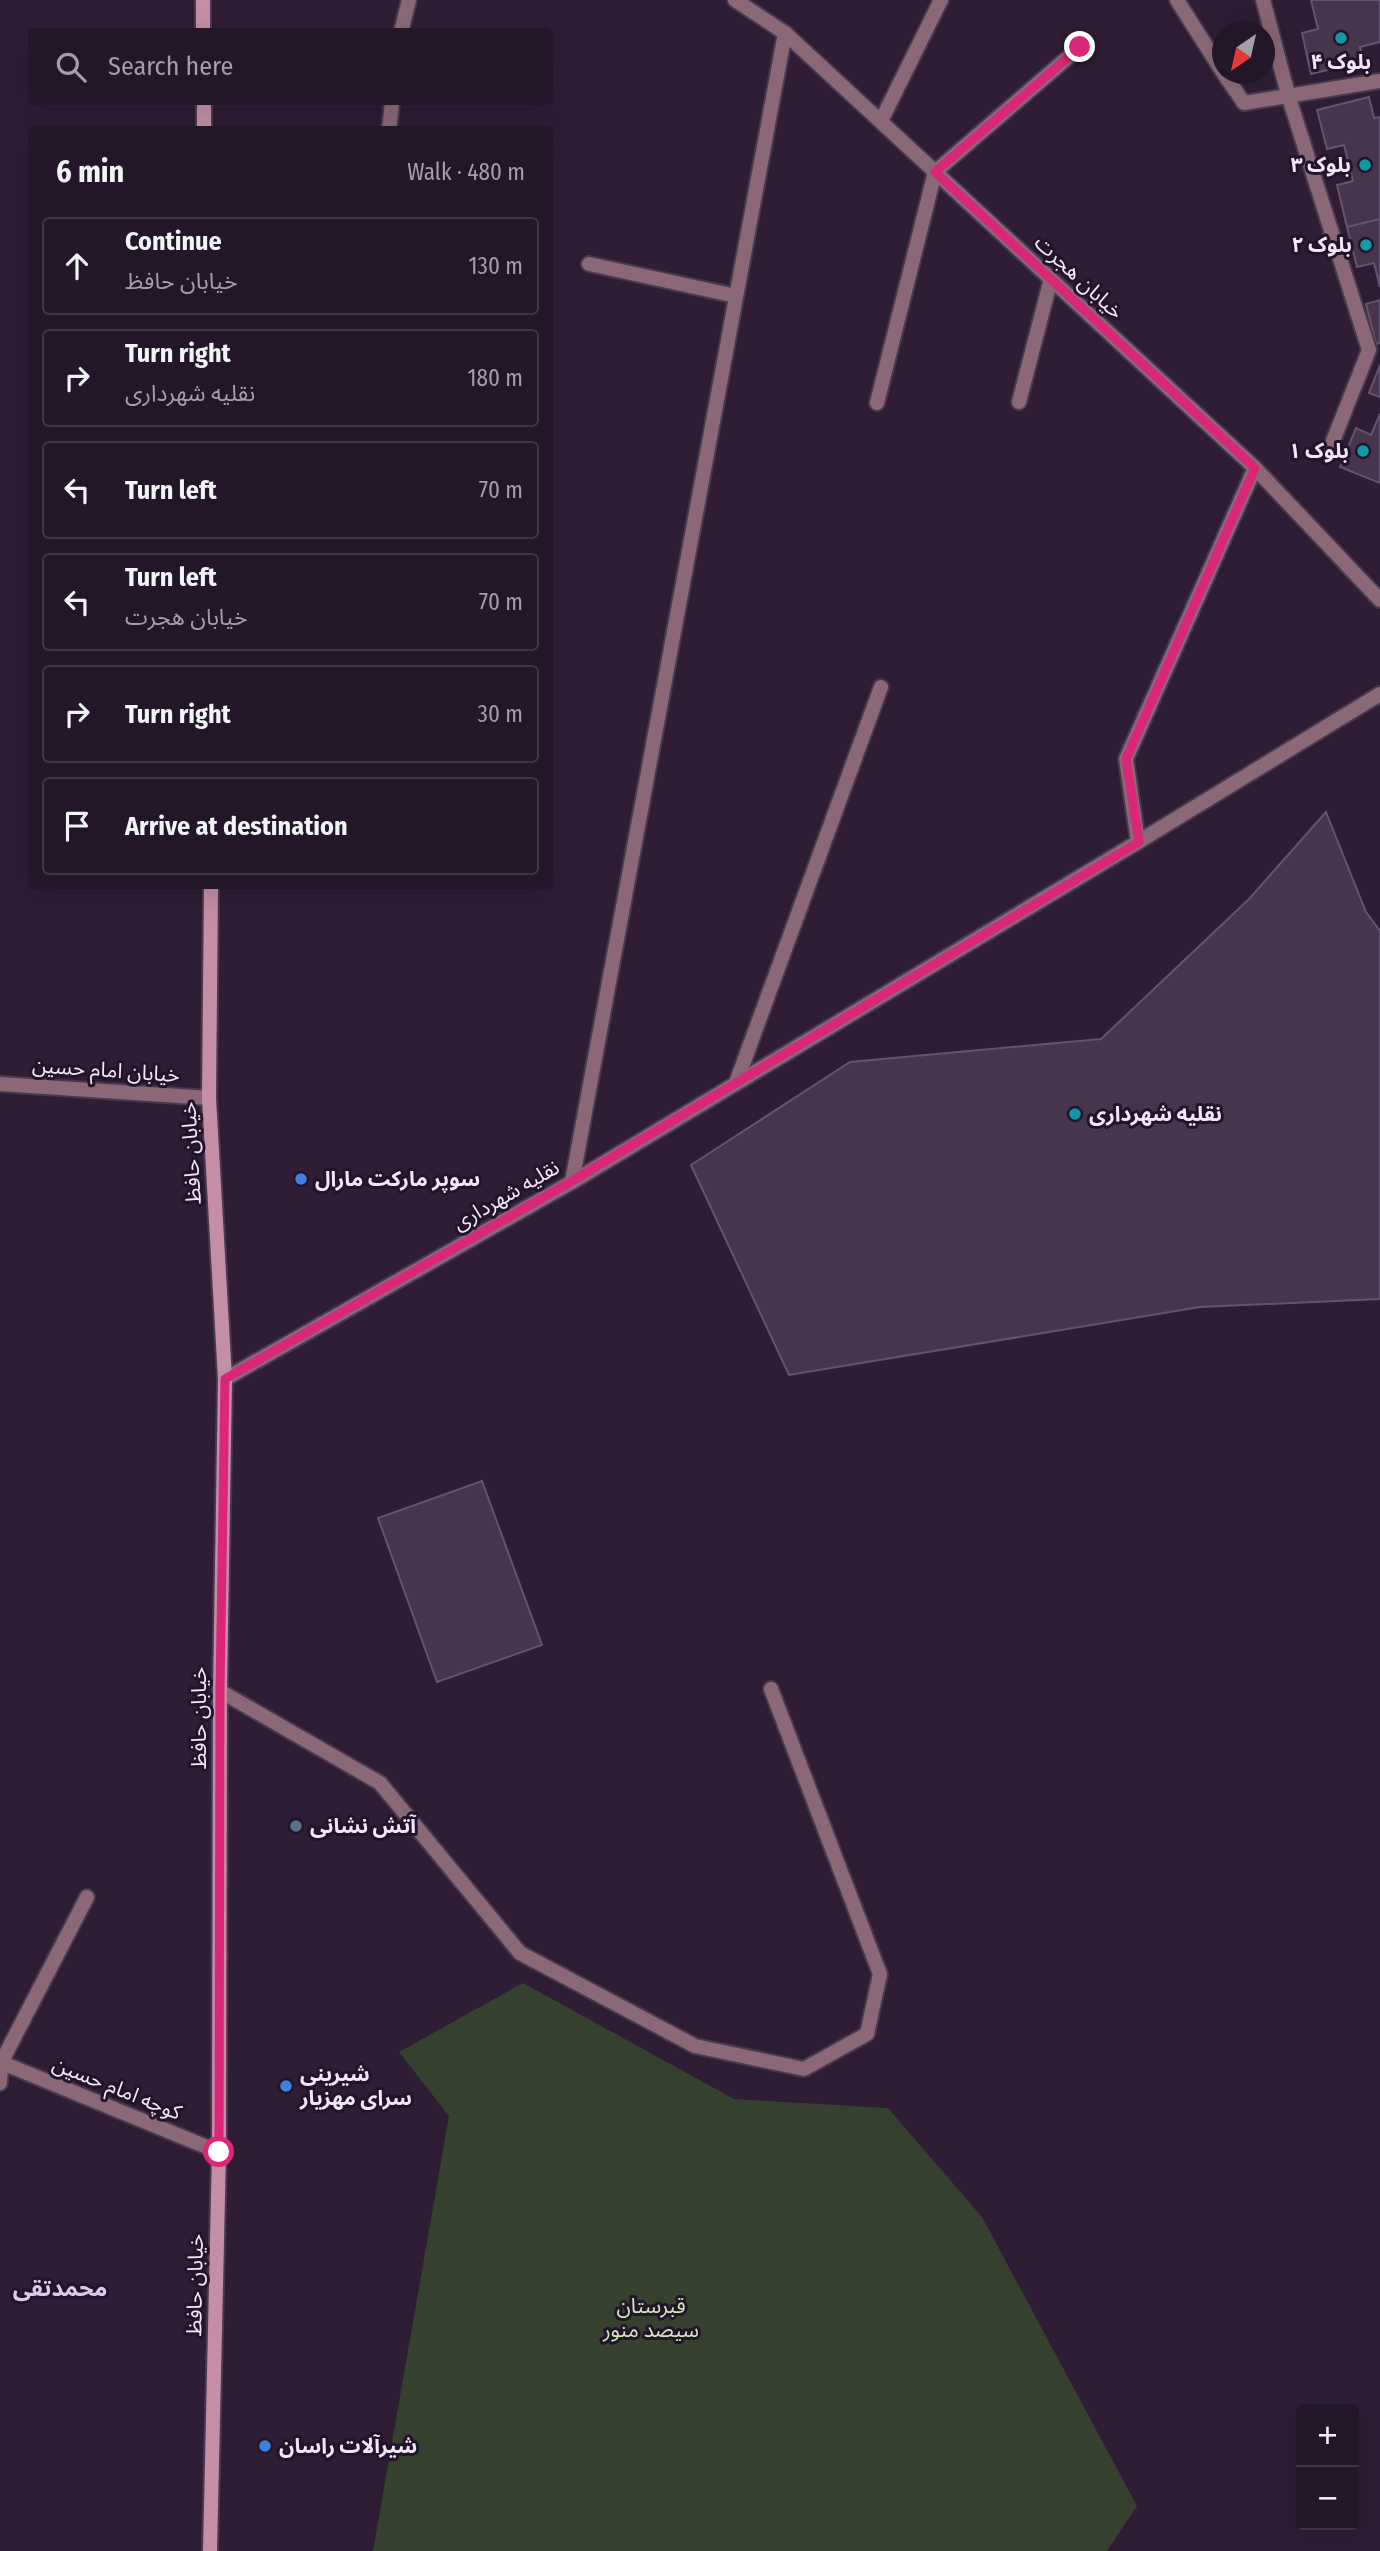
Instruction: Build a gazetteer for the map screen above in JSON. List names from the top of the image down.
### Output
{
  "streets": {
    "main road": ["خیابان حافظ"],
    "street": [
      "خیابان هجرت",
      "خیابان امام حسین",
      "نقلیه شهرداری",
      "کوچه امام حسین"
    ]
  },
  "crossings": [
    ["خیابان امام حسین", "خیابان حافظ"],
    ["خیابان حافظ", "نقلیه شهرداری"],
    ["خیابان حافظ", "کوچه امام حسین"]
  ],
  "districts": ["محمدتقی"],
  "parks": ["قبرستان سیصد منور"],
  "places": [
    "بلوک ۴",
    "بلوک ۳",
    "بلوک ۲",
    "بلوک ۱",
    "نقلیه شهرداری",
    "سوپر مارکت مارال",
    "آتش نشانی",
    "شیرینی سرای مهزیار",
    "شیرآلات راسان"
  ],
  "north": "bottom left",
  "page": {
    "search": "Search here",
    "heading": ["6 min", "Walk · 480 m"],
    "list": [
      ["Continue", "خیابان حافظ", "130 m"],
      ["Turn right", "نقلیه شهرداری", "180 m"],
      ["Turn left", "70 m"],
      ["Turn left", "خیابان هجرت", "70 m"],
      ["Turn right", "30 m"],
      "Arrive at destination"
    ],
    "map_buttons": ["+", "−"]
  }
}
